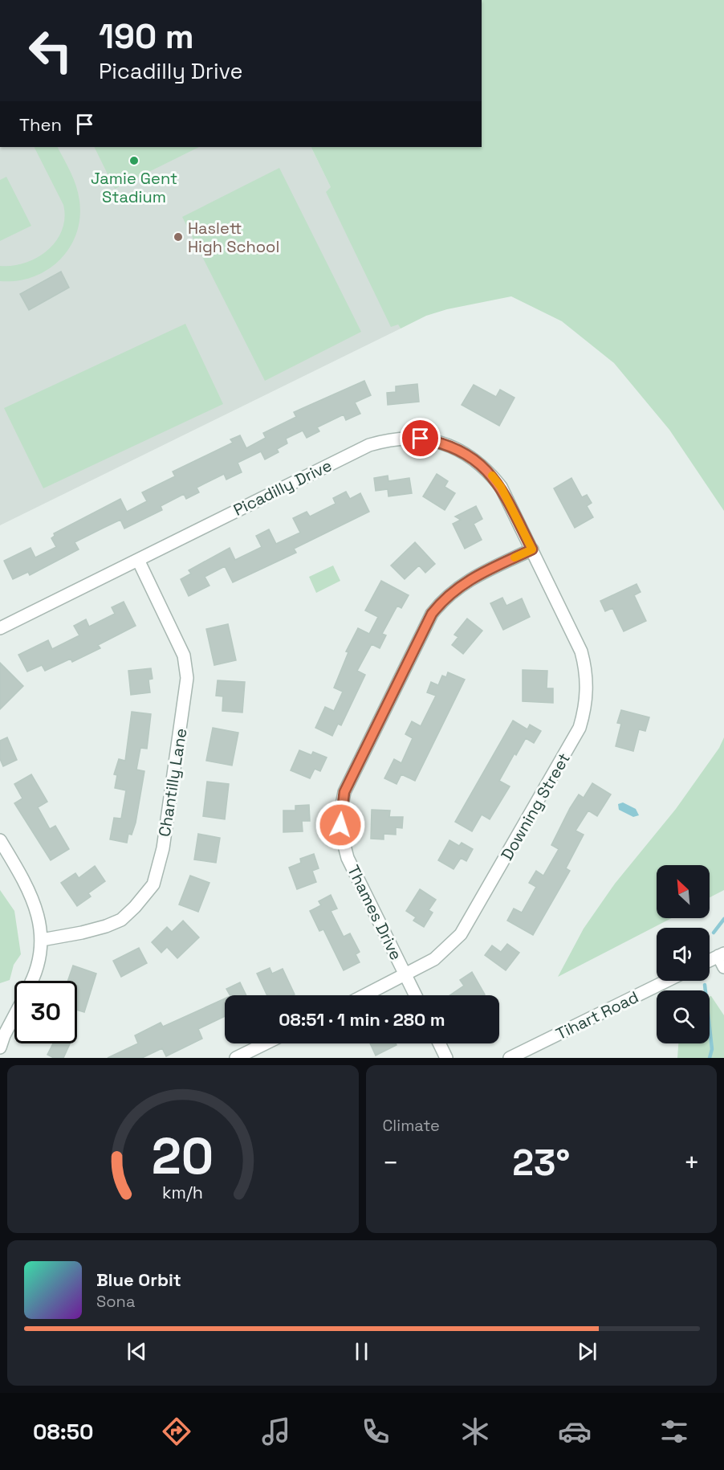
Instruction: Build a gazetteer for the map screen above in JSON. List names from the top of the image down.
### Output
{
  "streets": {
    "street": [
      "Picadilly Drive",
      "Chantilly Lane",
      "Downing Street",
      "Thames Drive",
      "Tihart Road"
    ]
  },
  "crossings": [
    ["Picadilly Drive", "Chantilly Lane"],
    ["Picadilly Drive", "Downing Street"],
    ["Picadilly Drive", "Thames Drive"],
    ["Downing Street", "Thames Drive"]
  ],
  "places": ["Jamie Gent Stadium", "Haslett High School"],
  "north": "top left",
  "page": {
    "turn": ["190 m", "Picadilly Drive"],
    "then": "Then",
    "limit": "30",
    "trip": "08:51 · 1 min · 280 m",
    "tile": "Climate",
    "heat": ["−", "23°", "+"],
    "song": ["Blue Orbit", "Sona"],
    "tabs": "08:50",
    "gauge": ["20", "km/h"]
  }
}
